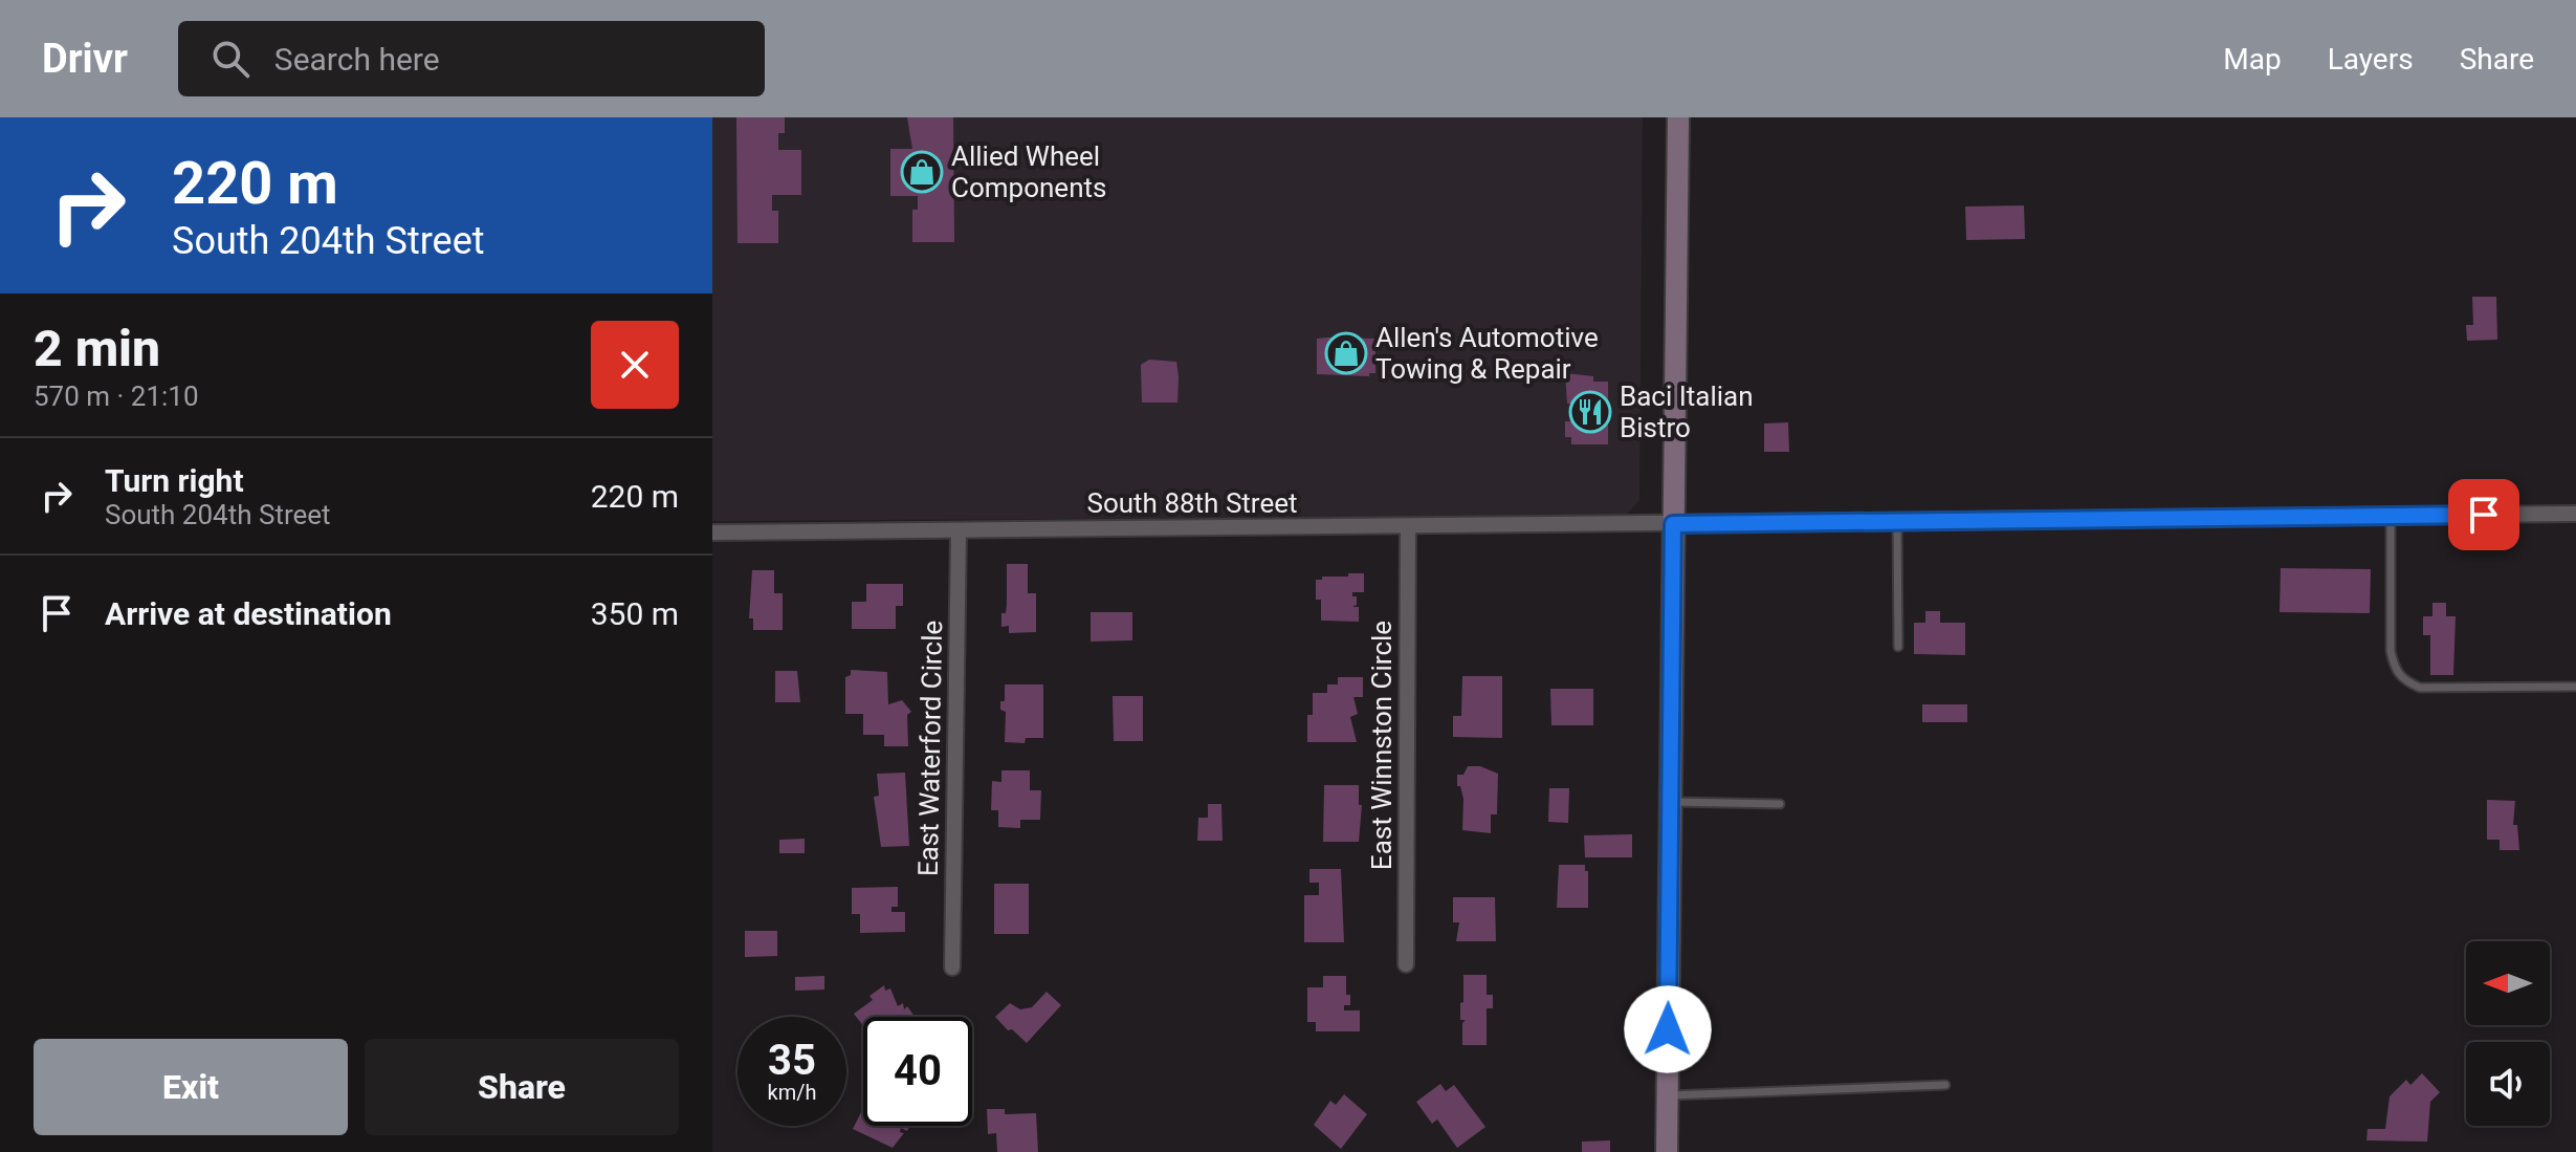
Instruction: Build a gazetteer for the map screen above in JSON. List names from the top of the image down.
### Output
{
  "streets": {
    "street": ["South 88th Street", "East Winnston Circle", "East Waterford Circle"]
  },
  "crossings": [
    ["South 88th Street", "East Winnston Circle"],
    ["South 88th Street", "East Waterford Circle"]
  ],
  "places": {
    "shop": ["Allied Wheel Components", "Allen's Automotive Towing & Repair"],
    "restaurant": ["Baci Italian Bistro"]
  },
  "north": "left",
  "page": {
    "header": "Drivr",
    "search": "Search here",
    "nav": ["Map", "Layers", "Share"],
    "turn": ["220 m", "South 204th Street"],
    "heading": ["2 min", "570 m · 21:10"],
    "list": [
      {
        "name": "Turn right",
        "note": "South 204th Street",
        "value": "220 m"
      },
      {
        "name": "Arrive at destination",
        "value": "350 m"
      }
    ],
    "speed": "35 km/h",
    "limit": "40",
    "buttons": ["Exit", "Share"]
  }
}
